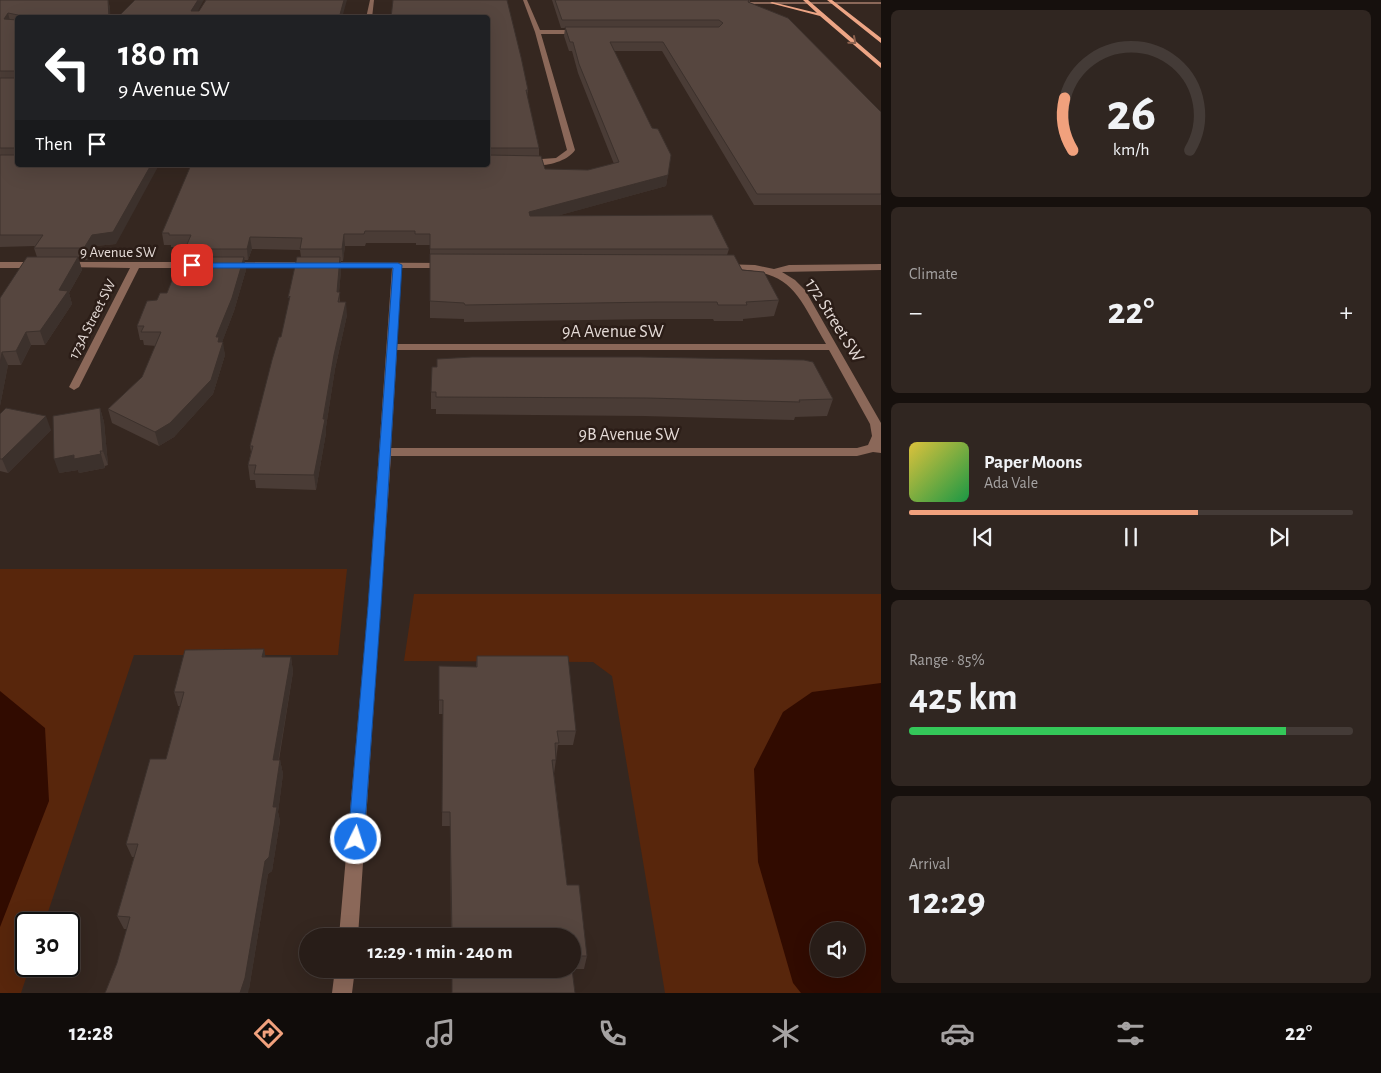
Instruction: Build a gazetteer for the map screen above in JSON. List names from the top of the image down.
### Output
{
  "streets": {
    "street": [
      "9 Avenue SW",
      "173A Street SW",
      "172 Street SW",
      "9A Avenue SW",
      "9B Avenue SW"
    ]
  },
  "crossings": [
    ["9 Avenue SW", "173A Street SW"],
    ["172 Street SW", "9A Avenue SW"],
    ["172 Street SW", "9B Avenue SW"]
  ],
  "page": {
    "turn": ["180 m", "9 Avenue SW"],
    "then": "Then",
    "tile": [
      "Climate",
      ["Range · 85%", "425 km"],
      ["Arrival", "12:29"]
    ],
    "heat": ["−", "22°", "+"],
    "song": ["Paper Moons", "Ada Vale"],
    "limit": "30",
    "trip": "12:29 · 1 min · 240 m",
    "tabs": ["12:28", "22°"],
    "gauge": ["26", "km/h"]
  }
}
